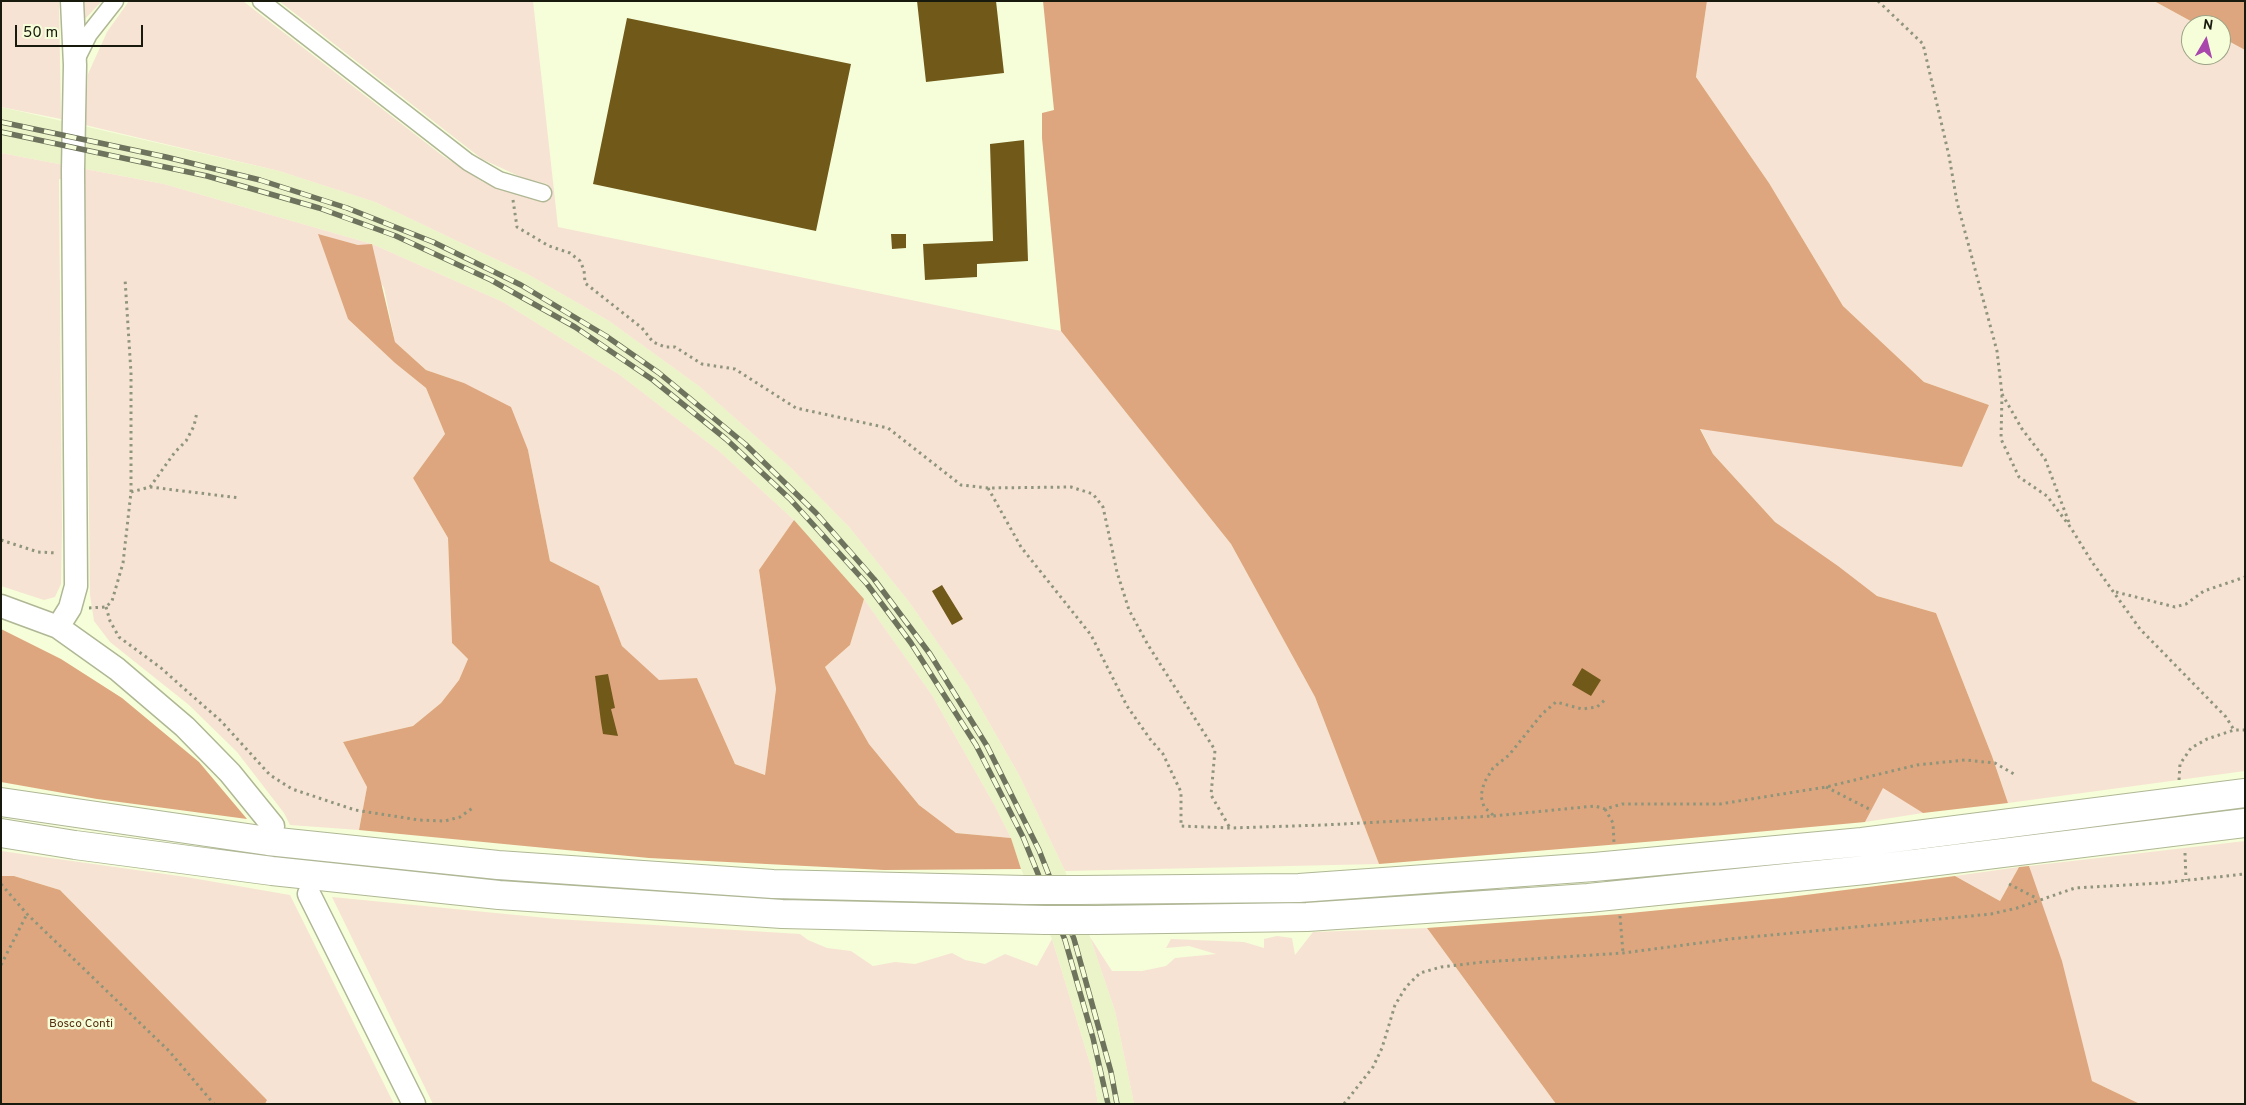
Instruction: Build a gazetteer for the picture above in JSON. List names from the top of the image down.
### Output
{
  "parks": ["Bosco Conti"],
  "scale_bar": "50 m",
  "north": "top"
}
